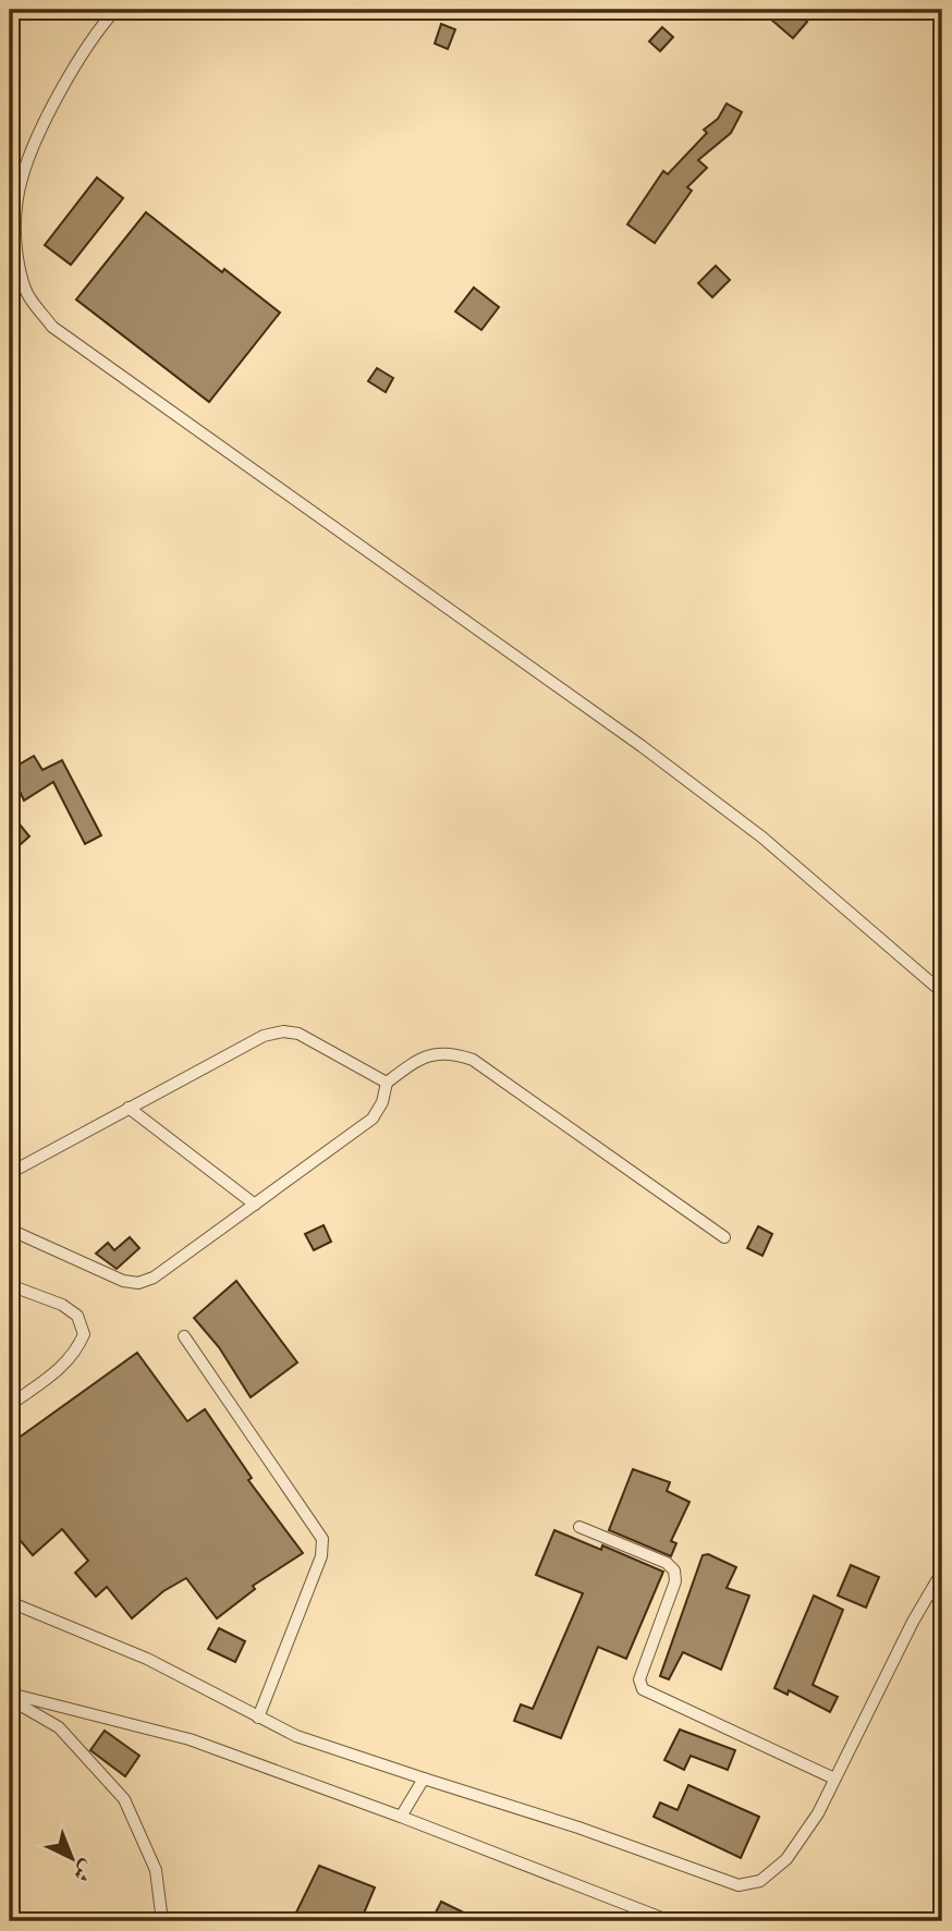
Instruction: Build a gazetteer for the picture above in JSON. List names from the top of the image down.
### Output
{
  "north": "bottom right"
}
